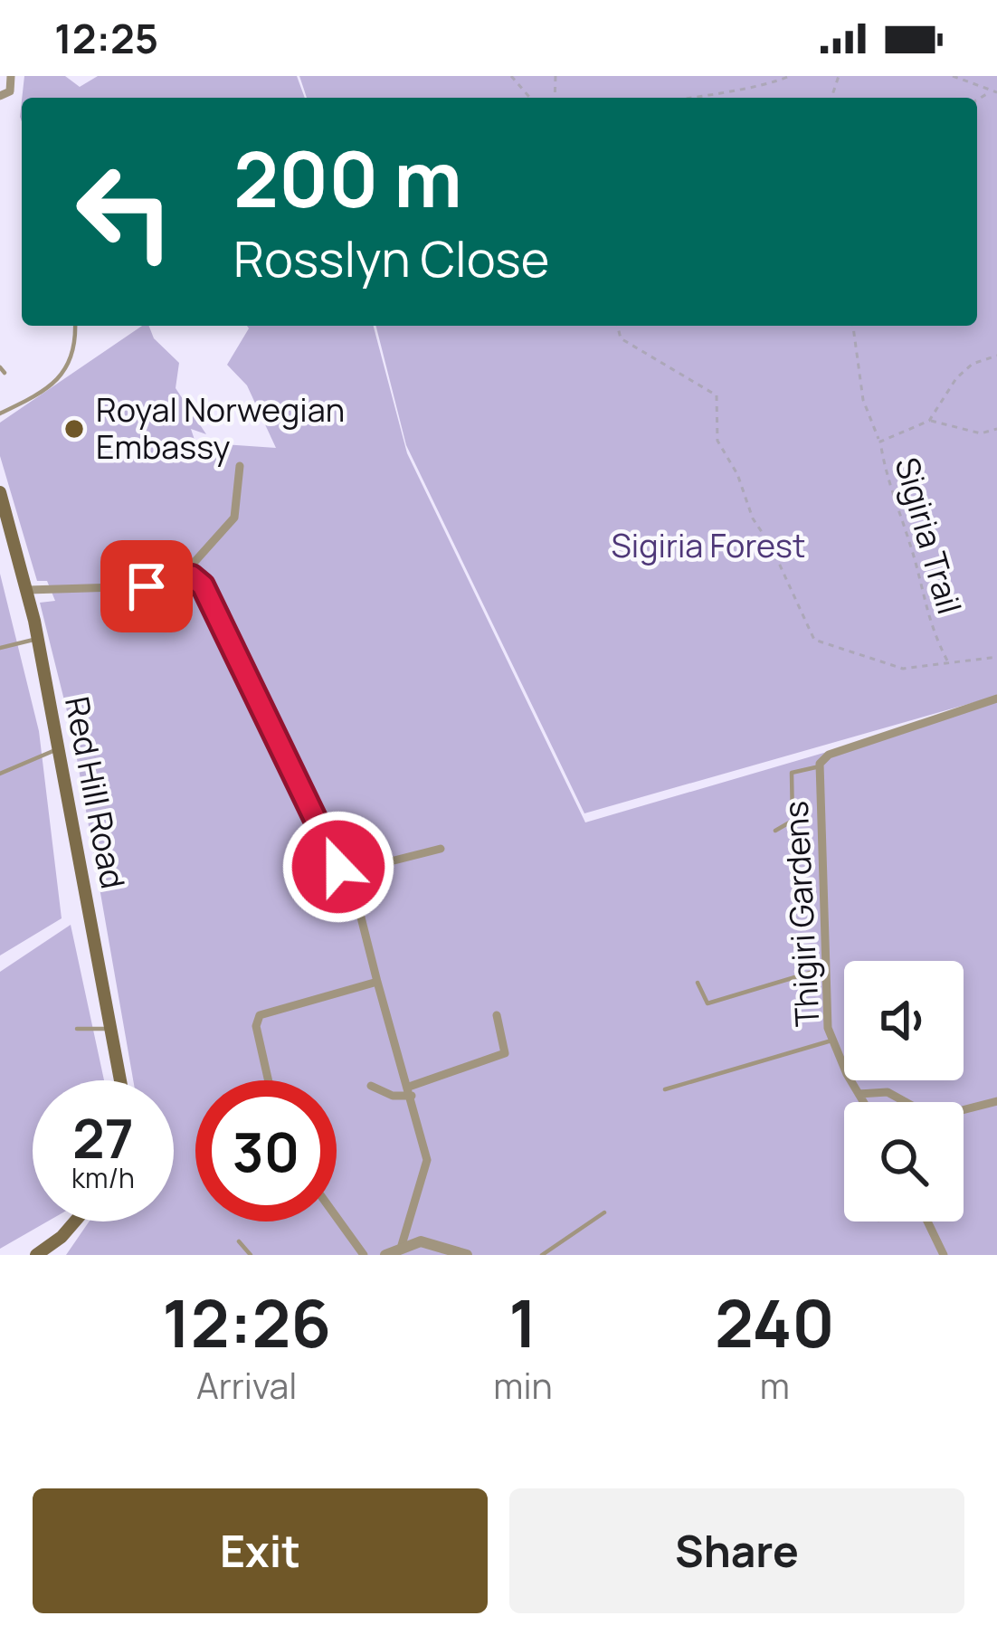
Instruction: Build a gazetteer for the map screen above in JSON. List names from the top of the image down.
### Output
{
  "streets": {
    "main road": ["Red Hill Road"],
    "street": ["Thigiri Gardens"],
    "path": ["Sigiria Trail"]
  },
  "parks": ["Sigiria Forest"],
  "places": ["Royal Norwegian Embassy"],
  "page": {
    "status": "12:25",
    "turn": ["200 m", "Rosslyn Close"],
    "speed": "27 km/h",
    "limit": "30",
    "eta": [
      "12:26",
      "Arrival",
      "1",
      "min",
      "240",
      "m"
    ],
    "buttons": ["Exit", "Share"]
  }
}
